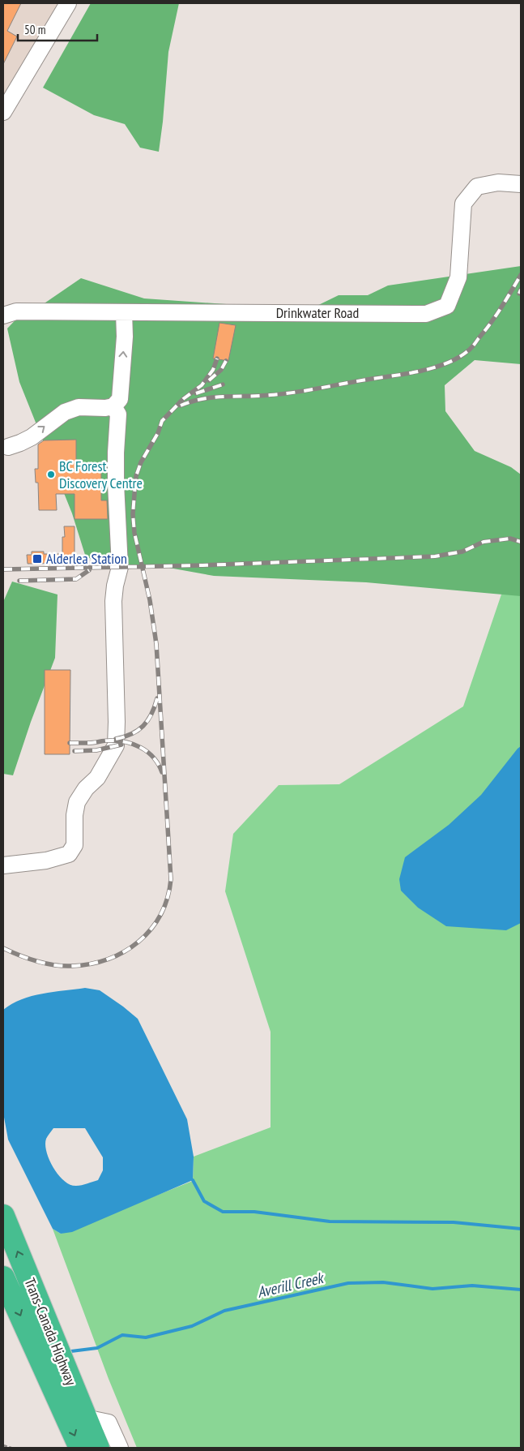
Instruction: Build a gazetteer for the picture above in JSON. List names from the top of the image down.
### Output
{
  "streets": {
    "highway": ["Trans-Canada Highway"],
    "street": ["Drinkwater Road"]
  },
  "water": ["Averill Creek"],
  "places": {
    "other": ["BC Forest Discovery Centre"],
    "transit": ["Alderlea Station"]
  },
  "scale_bar": "50 m"
}
